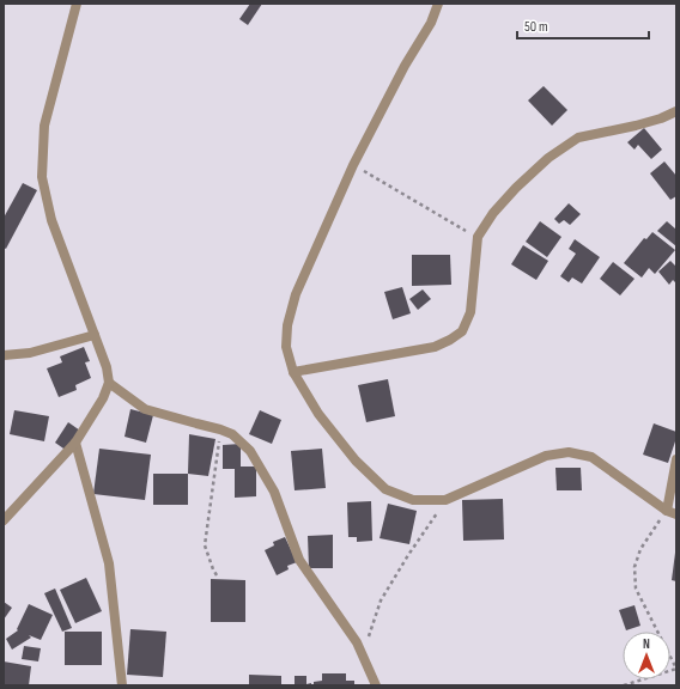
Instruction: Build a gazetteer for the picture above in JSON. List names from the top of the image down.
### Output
{
  "scale_bar": "50 m",
  "north": "top"
}
